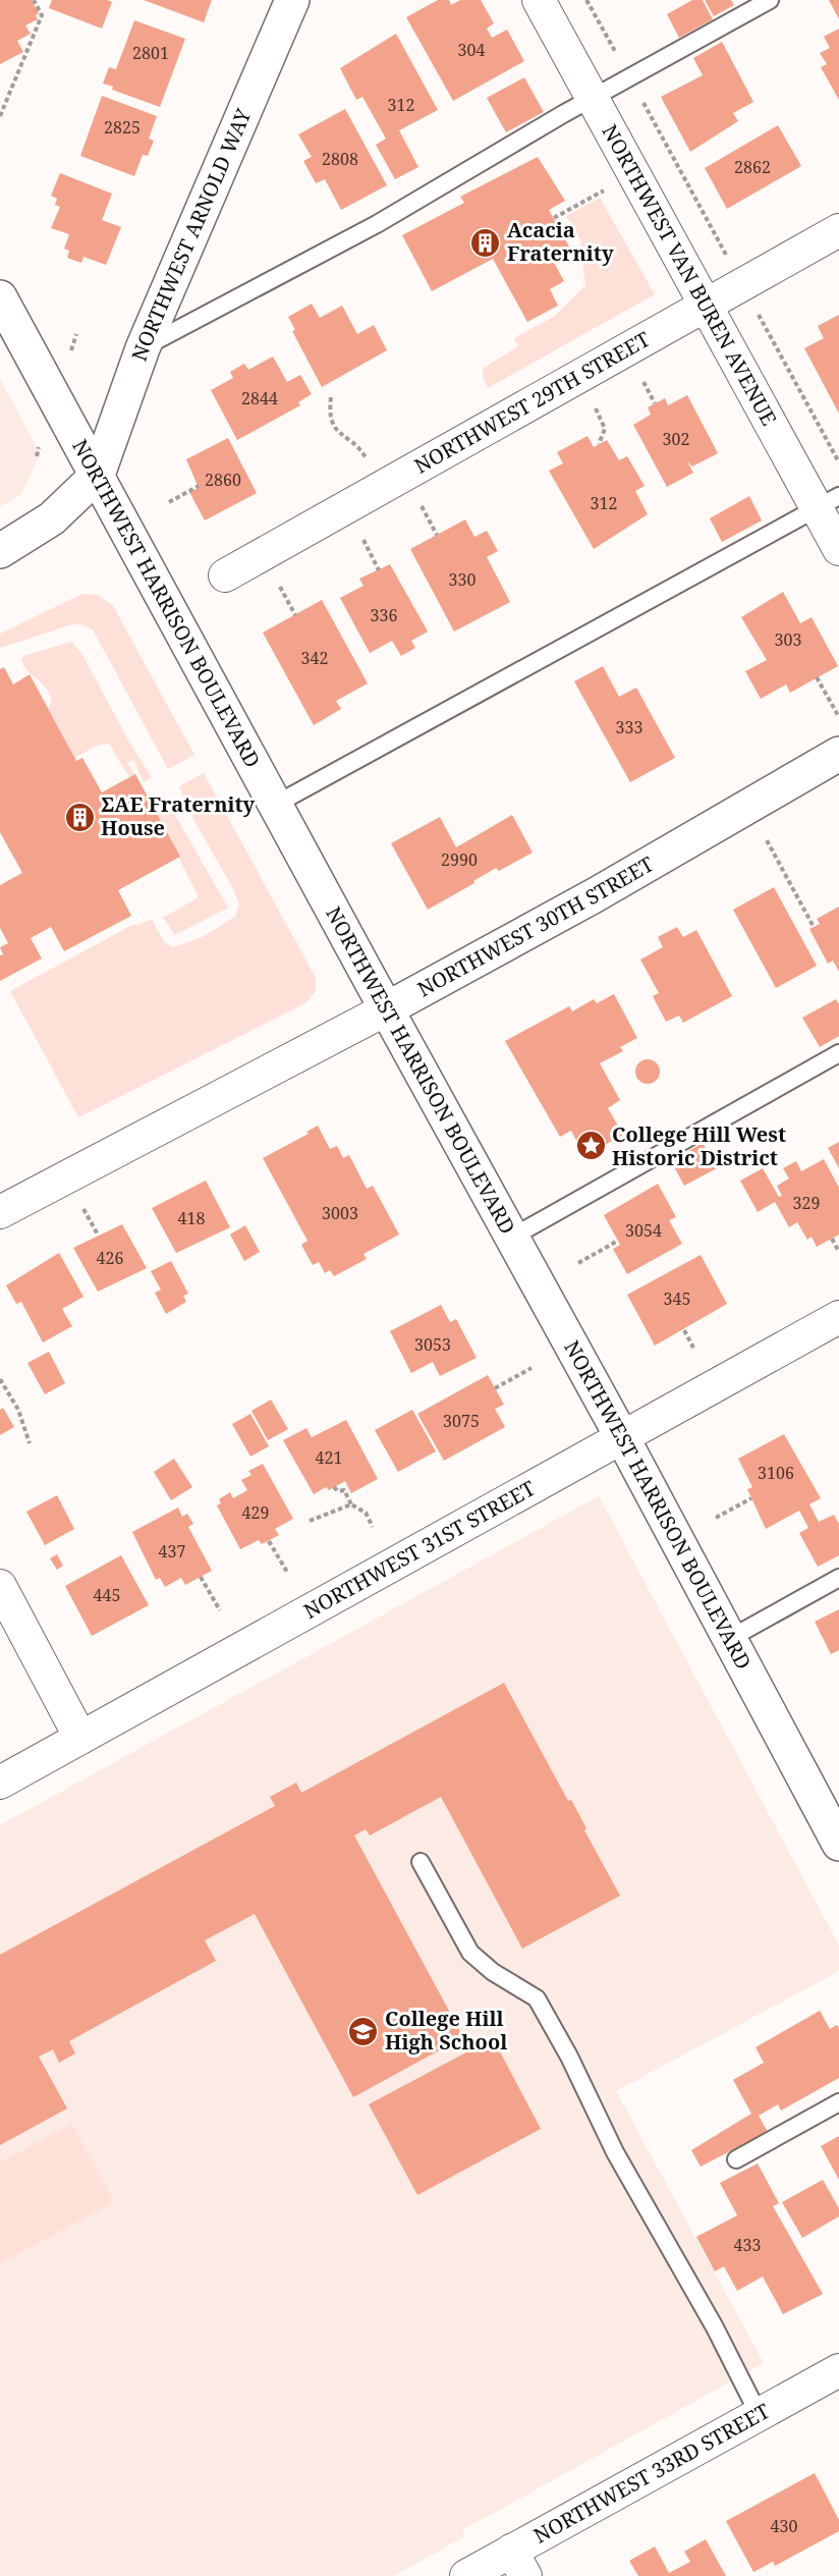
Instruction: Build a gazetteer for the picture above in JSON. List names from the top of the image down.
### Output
{
  "streets": {
    "main road": ["NORTHWEST ARNOLD WAY", "NORTHWEST HARRISON BOULEVARD", "NORTHWEST 30TH STREET"],
    "street": [
      "NORTHWEST VAN BUREN AVENUE",
      "NORTHWEST 29TH STREET",
      "NORTHWEST 31ST STREET",
      "NORTHWEST 33RD STREET"
    ]
  },
  "crossings": [
    ["NORTHWEST ARNOLD WAY", "NORTHWEST HARRISON BOULEVARD"],
    ["NORTHWEST VAN BUREN AVENUE", "NORTHWEST 29TH STREET"],
    ["NORTHWEST HARRISON BOULEVARD", "NORTHWEST 30TH STREET"],
    ["NORTHWEST HARRISON BOULEVARD", "NORTHWEST 31ST STREET"]
  ],
  "places": {
    "building": ["Acacia Fraternity", "ΣΑΕ Fraternity House"],
    "place": ["College Hill West Historic District"],
    "school or university": ["College Hill High School"]
  },
  "house_numbers": [
    "304",
    "2801",
    "312",
    "2825",
    "2808",
    "2862",
    "2844",
    "302",
    "2860",
    "312",
    "330",
    "336",
    "303",
    "342",
    "333",
    "2990",
    "329",
    "3003",
    "418",
    "3054",
    "426",
    "345",
    "3053",
    "3075",
    "421",
    "3106",
    "429",
    "437",
    "445",
    "433",
    "430"
  ]
}
